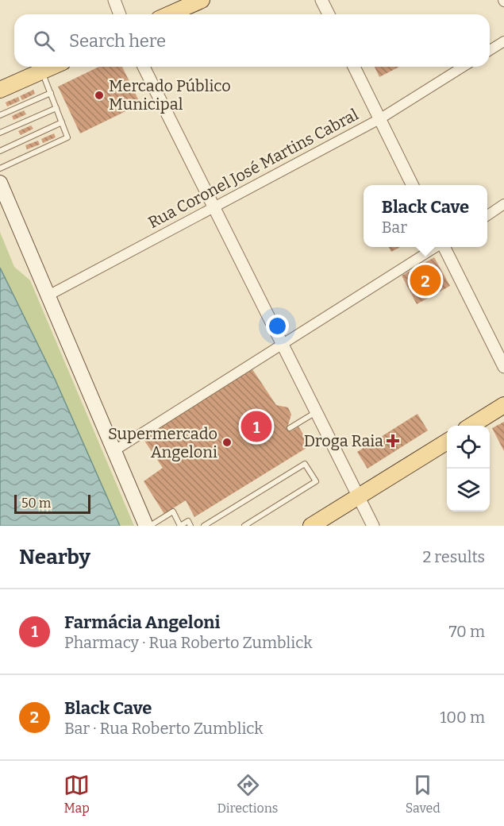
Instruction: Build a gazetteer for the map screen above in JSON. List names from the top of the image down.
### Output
{
  "streets": {
    "street": ["Rua Coronel José Martins Cabral"]
  },
  "places": {
    "other": ["Mercado Público Municipal", "Supermercado Angeloni"],
    "health": ["Droga Raia"]
  },
  "scale_bar": "50 m",
  "page": {
    "search": "Search here",
    "popup": ["Black Cave", "Bar"],
    "pins": ["2", "1"],
    "scale": "50 m",
    "heading": ["Nearby", "2 results"],
    "list": [
      {
        "mark": "1",
        "name": "Farmácia Angeloni",
        "note": "Pharmacy · Rua Roberto Zumblick",
        "value": "70 m"
      },
      {
        "mark": "2",
        "name": "Black Cave",
        "note": "Bar · Rua Roberto Zumblick",
        "value": "100 m"
      }
    ],
    "nav": ["Map", "Directions", "Saved"]
  }
}
